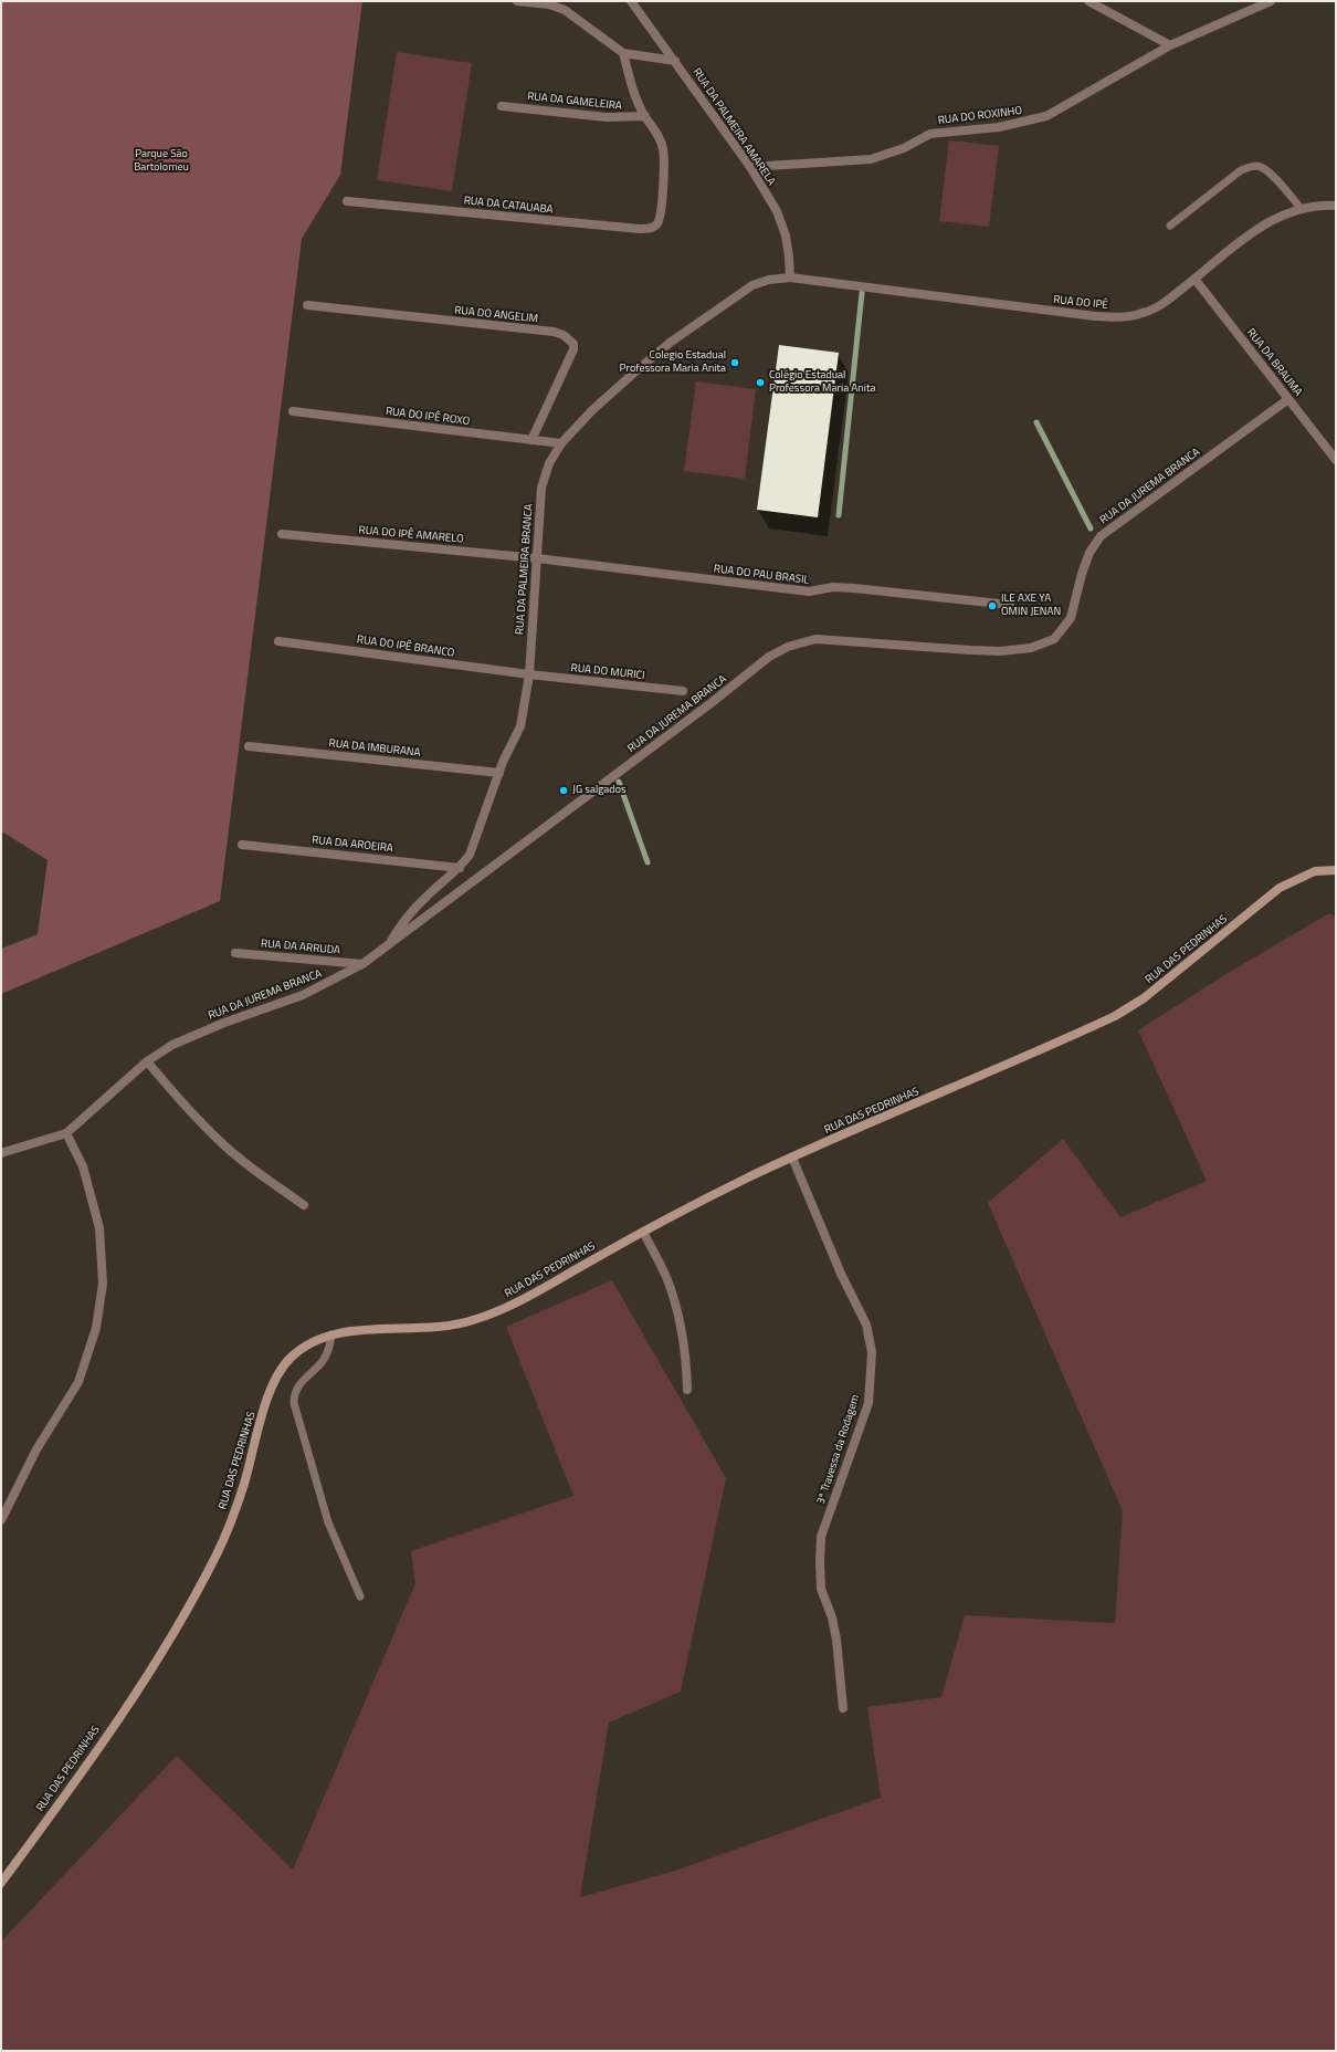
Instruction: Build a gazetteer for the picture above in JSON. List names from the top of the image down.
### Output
{
  "streets": {
    "main road": ["RUA DAS PEDRINHAS"],
    "street": [
      "RUA DA GAMELEIRA",
      "RUA DO ROXINHO",
      "RUA DA PALMEIRA AMARELA",
      "RUA DA CATAUABA",
      "RUA DO IPÊ",
      "RUA DO ANGELIM",
      "RUA DA BRAUMA",
      "RUA DO IPÊ ROXO",
      "RUA DA JUREMA BRANCA",
      "RUA DO IPÊ AMARELO",
      "RUA DA PALMEIRA BRANCA",
      "RUA DO PAU BRASIL",
      "RUA DO IPÊ BRANCO",
      "RUA DO MURICI",
      "RUA DA IMBURANA",
      "RUA DA AROEIRA",
      "RUA DA ARRUDA",
      "3ª Travessa da Rodagem"
    ]
  },
  "crossings": [
    ["RUA DA GAMELEIRA", "RUA DA CATAUABA"],
    ["RUA DO ROXINHO", "RUA DA PALMEIRA AMARELA"],
    ["RUA DA PALMEIRA AMARELA", "RUA DO IPÊ"],
    ["RUA DA PALMEIRA AMARELA", "RUA DA PALMEIRA BRANCA"],
    ["RUA DO IPÊ", "RUA DA BRAUMA"],
    ["RUA DO IPÊ", "RUA DA PALMEIRA BRANCA"],
    ["RUA DO ANGELIM", "RUA DO IPÊ ROXO"],
    ["RUA DA BRAUMA", "RUA DA JUREMA BRANCA"],
    ["RUA DO IPÊ ROXO", "RUA DA PALMEIRA BRANCA"],
    ["RUA DA JUREMA BRANCA", "RUA DA PALMEIRA BRANCA"],
    ["RUA DA JUREMA BRANCA", "RUA DA ARRUDA"],
    ["RUA DO IPÊ AMARELO", "RUA DA PALMEIRA BRANCA"],
    ["RUA DO IPÊ AMARELO", "RUA DO PAU BRASIL"],
    ["RUA DA PALMEIRA BRANCA", "RUA DO PAU BRASIL"],
    ["RUA DA PALMEIRA BRANCA", "RUA DO IPÊ BRANCO"],
    ["RUA DA PALMEIRA BRANCA", "RUA DO MURICI"],
    ["RUA DA PALMEIRA BRANCA", "RUA DA IMBURANA"],
    ["RUA DA PALMEIRA BRANCA", "RUA DA AROEIRA"],
    ["RUA DO IPÊ BRANCO", "RUA DO MURICI"],
    ["RUA DAS PEDRINHAS", "3ª Travessa da Rodagem"]
  ],
  "parks": ["Parque São Bartolomeu"],
  "places": [
    "Colegio Estadual Professora Maria Anita",
    "Colégio Estadual Professora Maria Anita",
    "ILE AXE YA OMIN JENAN",
    "JG salgados"
  ]
}
